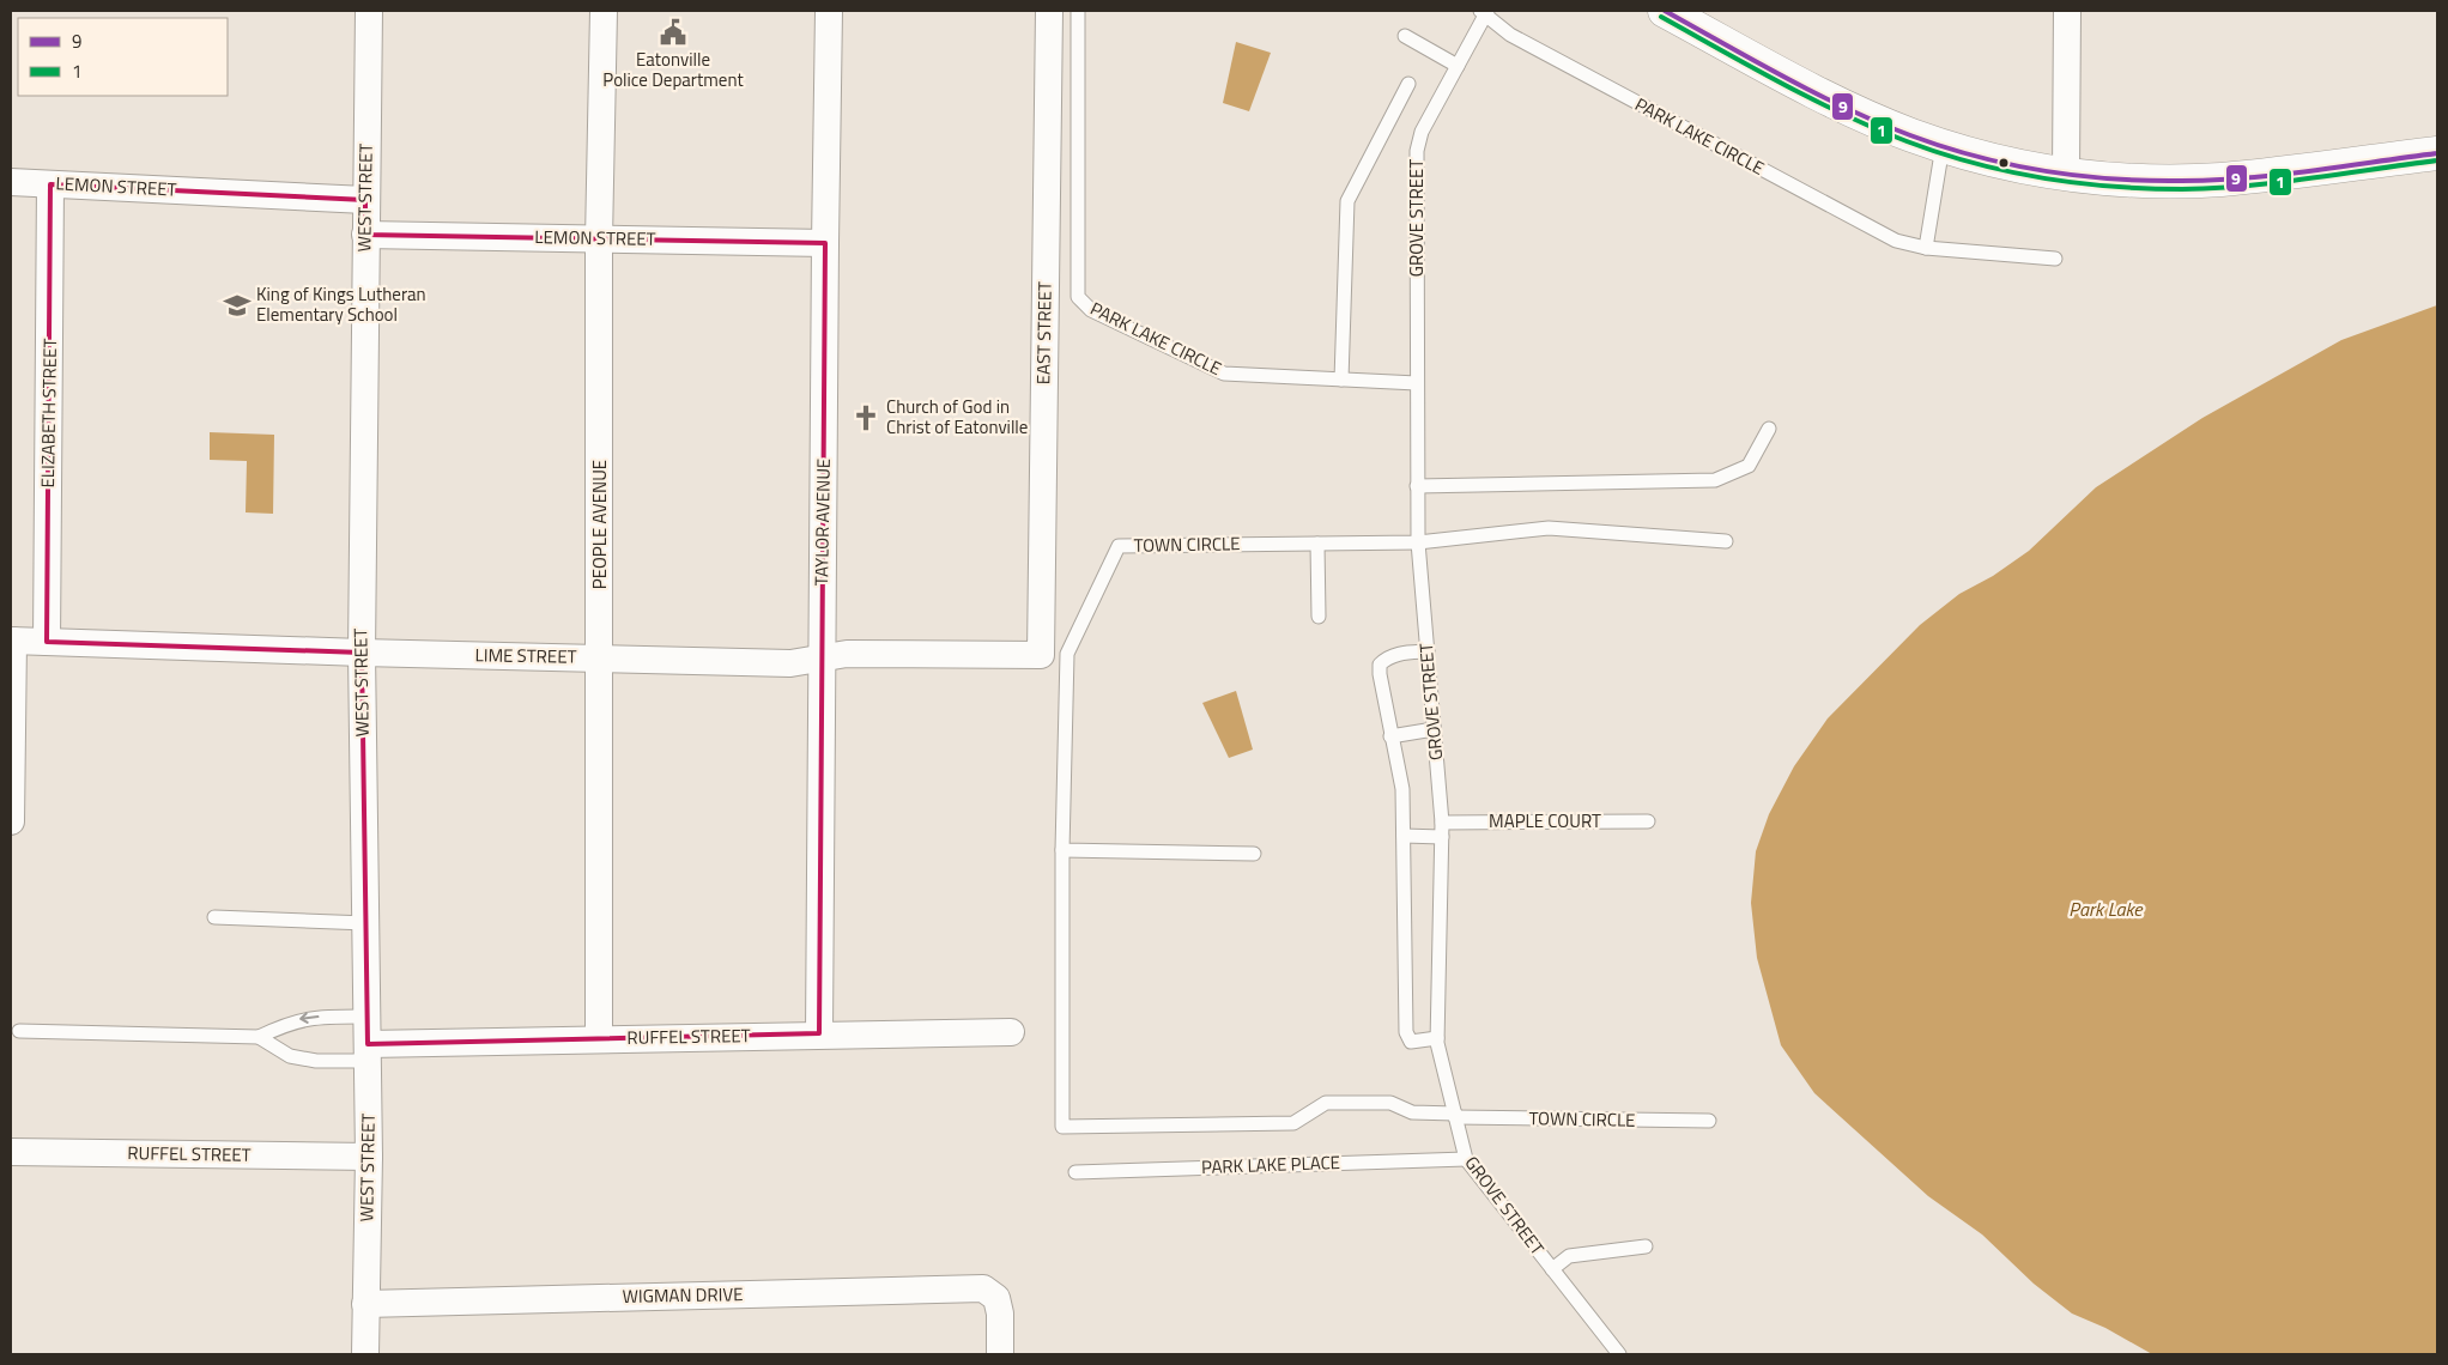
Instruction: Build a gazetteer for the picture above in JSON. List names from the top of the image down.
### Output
{
  "streets": {
    "street": [
      "LEMON STREET",
      "WEST STREET",
      "EAST STREET",
      "ELIZABETH STREET",
      "TAYLOR AVENUE",
      "PEOPLE AVENUE",
      "LIME STREET",
      "RUFFEL STREET",
      "WIGMAN DRIVE"
    ],
    "lane": [
      "PARK LAKE CIRCLE",
      "GROVE STREET",
      "TOWN CIRCLE",
      "MAPLE COURT",
      "PARK LAKE PLACE"
    ]
  },
  "crossings": [
    ["PARK LAKE CIRCLE", "GROVE STREET"],
    ["LEMON STREET", "WEST STREET"],
    ["LEMON STREET", "ELIZABETH STREET"],
    ["LEMON STREET", "TAYLOR AVENUE"],
    ["LEMON STREET", "PEOPLE AVENUE"],
    ["WEST STREET", "LIME STREET"],
    ["WEST STREET", "RUFFEL STREET"],
    ["WEST STREET", "WIGMAN DRIVE"],
    ["GROVE STREET", "TOWN CIRCLE"],
    ["GROVE STREET", "MAPLE COURT"],
    ["GROVE STREET", "PARK LAKE PLACE"],
    ["EAST STREET", "LIME STREET"],
    ["ELIZABETH STREET", "LIME STREET"],
    ["TAYLOR AVENUE", "LIME STREET"],
    ["TAYLOR AVENUE", "RUFFEL STREET"],
    ["PEOPLE AVENUE", "LIME STREET"],
    ["PEOPLE AVENUE", "RUFFEL STREET"]
  ],
  "water": ["Park Lake"],
  "places": {
    "public building": ["Eatonville Police Department"],
    "school or university": ["King of Kings Lutheran Elementary School"],
    "church": ["Church of God in Christ of Eatonville"]
  },
  "lines": ["transit line 9", "transit line 1"],
  "legend": ["9", "1"]
}
